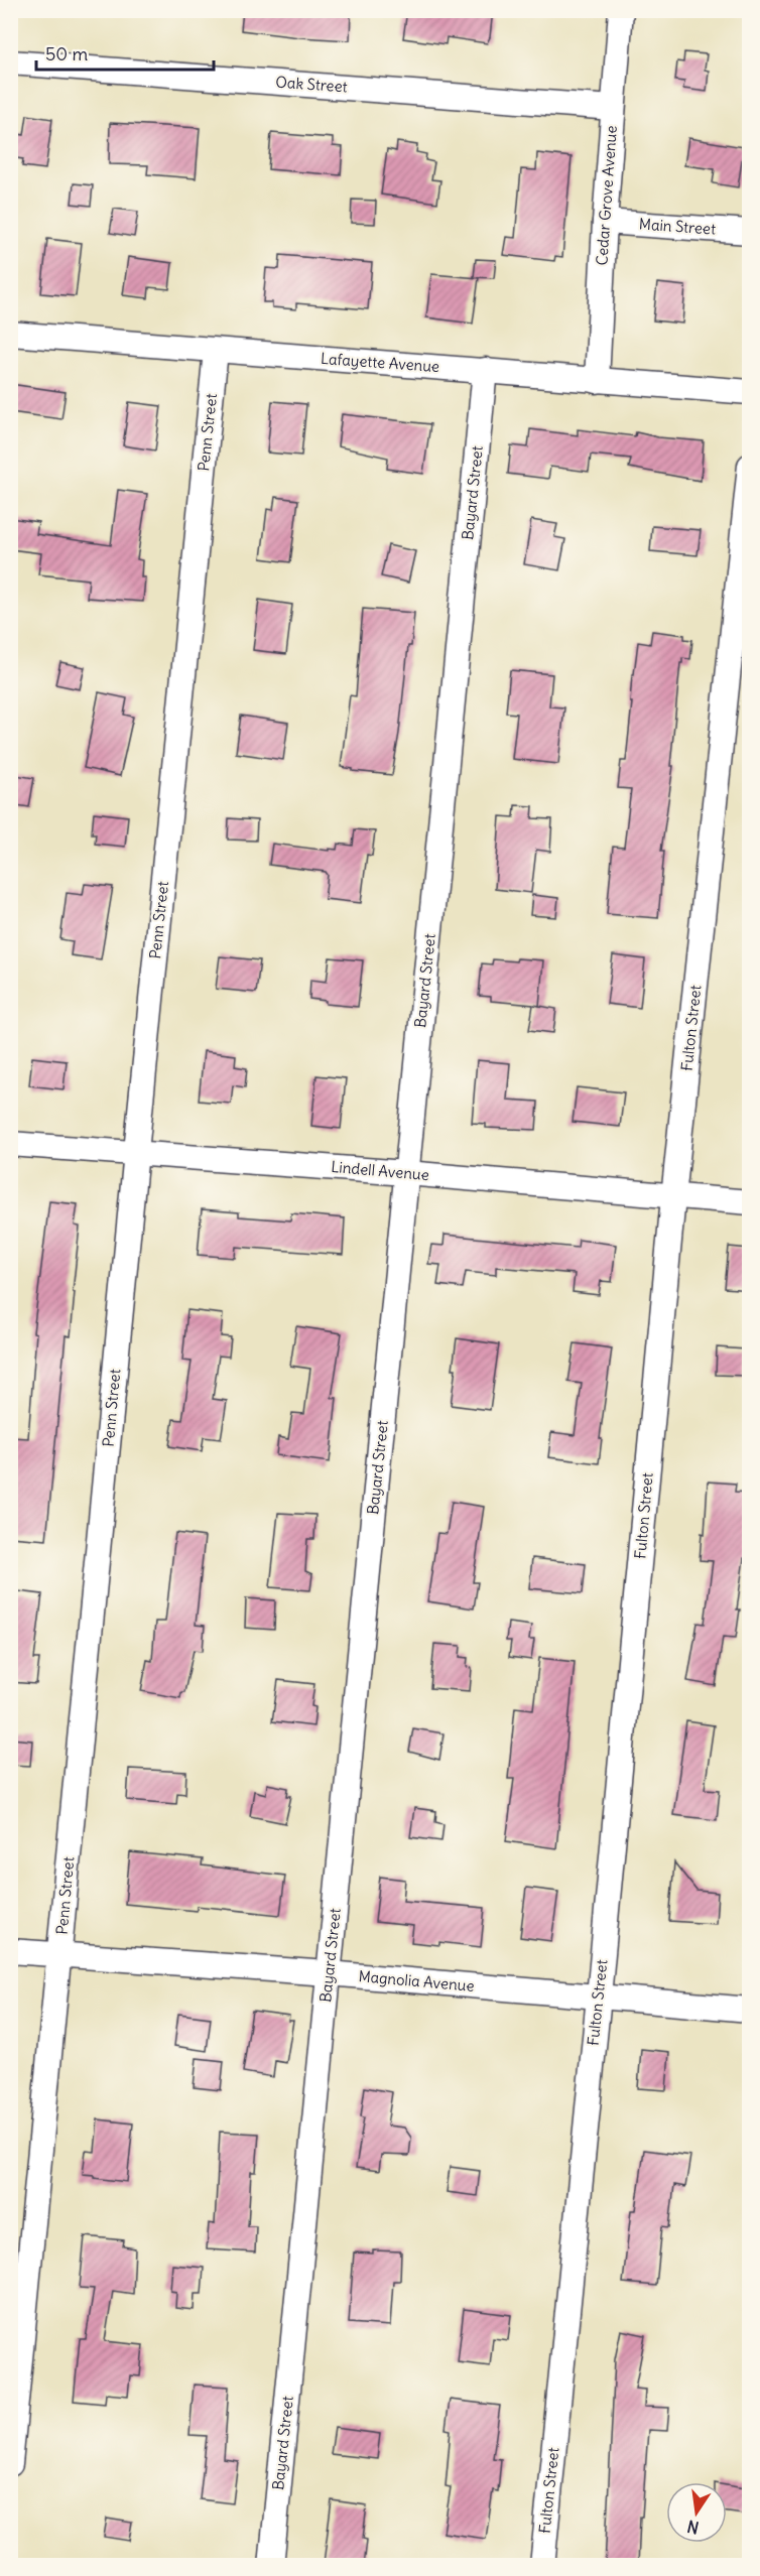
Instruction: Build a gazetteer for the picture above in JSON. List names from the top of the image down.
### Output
{
  "streets": {
    "street": [
      "Oak Street",
      "Cedar Grove Avenue",
      "Main Street",
      "Lafayette Avenue",
      "Penn Street",
      "Bayard Street",
      "Fulton Street",
      "Lindell Avenue",
      "Magnolia Avenue"
    ]
  },
  "crossings": [
    ["Oak Street", "Cedar Grove Avenue"],
    ["Cedar Grove Avenue", "Main Street"],
    ["Cedar Grove Avenue", "Lafayette Avenue"],
    ["Lafayette Avenue", "Penn Street"],
    ["Lafayette Avenue", "Bayard Street"],
    ["Penn Street", "Lindell Avenue"],
    ["Penn Street", "Magnolia Avenue"],
    ["Bayard Street", "Lindell Avenue"],
    ["Bayard Street", "Magnolia Avenue"],
    ["Fulton Street", "Lindell Avenue"],
    ["Fulton Street", "Magnolia Avenue"]
  ],
  "scale_bar": "50 m",
  "north": "bottom"
}
